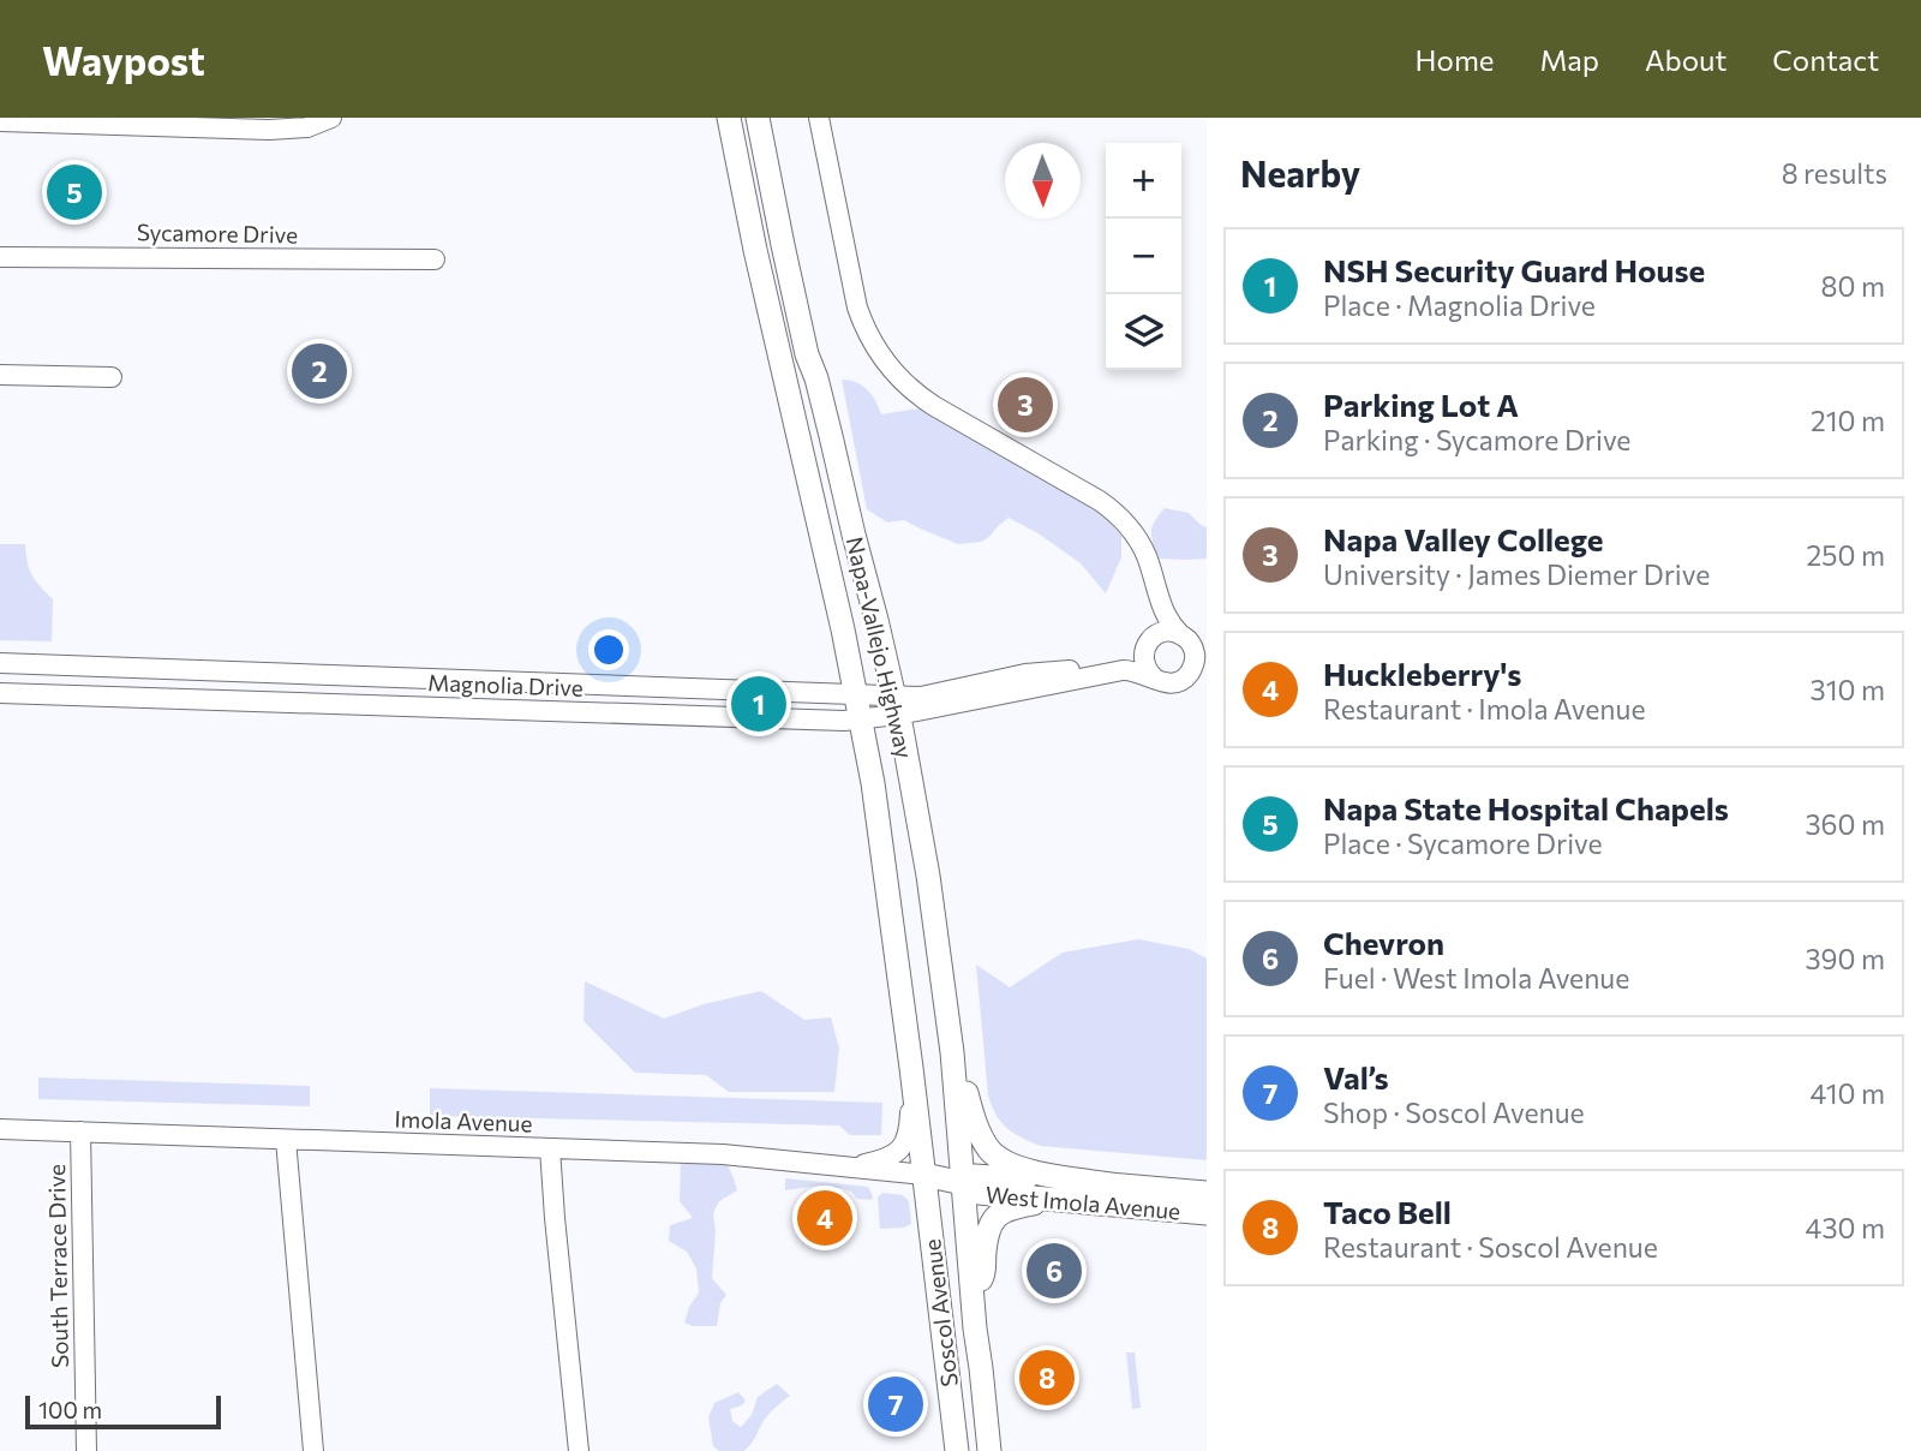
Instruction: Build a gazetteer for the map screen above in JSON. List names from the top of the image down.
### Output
{
  "streets": {
    "main road": ["Napa-Vallejo Highway", "West Imola Avenue", "Soscol Avenue"],
    "street": [
      "Sycamore Drive",
      "Magnolia Drive",
      "Imola Avenue",
      "South Terrace Drive"
    ]
  },
  "crossings": [
    ["Napa-Vallejo Highway", "Magnolia Drive"],
    ["Napa-Vallejo Highway", "Imola Avenue"],
    ["Napa-Vallejo Highway", "West Imola Avenue"],
    ["Napa-Vallejo Highway", "Soscol Avenue"],
    ["Imola Avenue", "West Imola Avenue"],
    ["Imola Avenue", "South Terrace Drive"],
    ["Imola Avenue", "Soscol Avenue"],
    ["West Imola Avenue", "Soscol Avenue"]
  ],
  "scale_bar": "100 m",
  "north": "bottom",
  "page": {
    "header": "Waypost",
    "nav": [
      "Home",
      "Map",
      "About",
      "Contact"
    ],
    "heading": ["Nearby", "8 results"],
    "map_buttons": ["+", "−"],
    "pins": [
      "5",
      "2",
      "3",
      "1",
      "4",
      "6",
      "8",
      "7"
    ],
    "list": [
      {
        "mark": "1",
        "name": "NSH Security Guard House",
        "note": "Place · Magnolia Drive",
        "value": "80 m"
      },
      {
        "mark": "2",
        "name": "Parking Lot A",
        "note": "Parking · Sycamore Drive",
        "value": "210 m"
      },
      {
        "mark": "3",
        "name": "Napa Valley College",
        "note": "University · James Diemer Drive",
        "value": "250 m"
      },
      {
        "mark": "4",
        "name": "Huckleberry's",
        "note": "Restaurant · Imola Avenue",
        "value": "310 m"
      },
      {
        "mark": "5",
        "name": "Napa State Hospital Chapels",
        "note": "Place · Sycamore Drive",
        "value": "360 m"
      },
      {
        "mark": "6",
        "name": "Chevron",
        "note": "Fuel · West Imola Avenue",
        "value": "390 m"
      },
      {
        "mark": "7",
        "name": "Val’s",
        "note": "Shop · Soscol Avenue",
        "value": "410 m"
      },
      {
        "mark": "8",
        "name": "Taco Bell",
        "note": "Restaurant · Soscol Avenue",
        "value": "430 m"
      }
    ],
    "scale": "100 m"
  }
}
